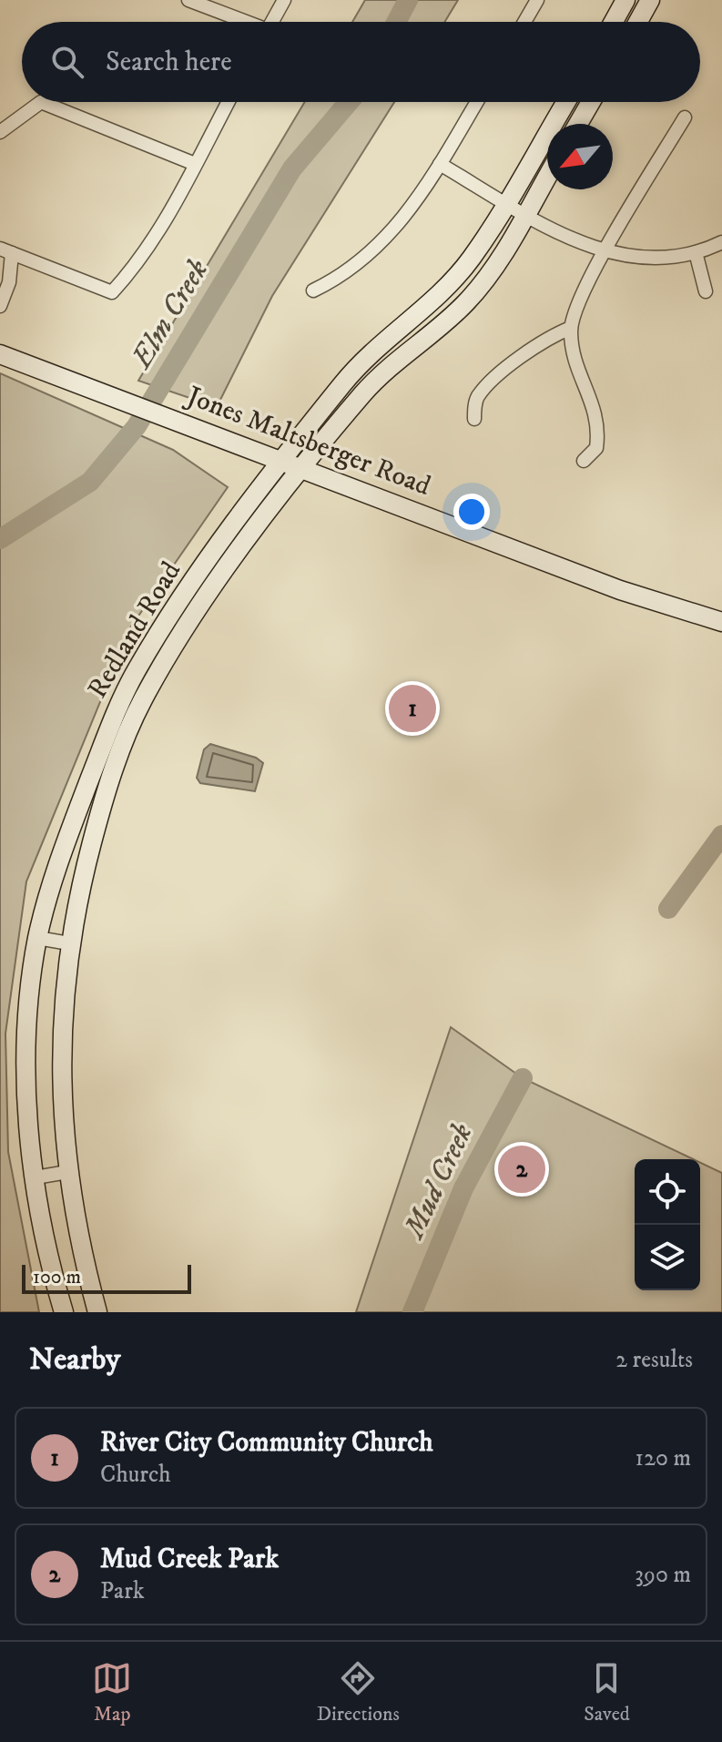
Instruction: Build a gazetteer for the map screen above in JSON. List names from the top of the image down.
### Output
{
  "streets": {
    "main road": ["Jones Maltsberger Road", "Redland Road"]
  },
  "crossings": [
    ["Jones Maltsberger Road", "Redland Road"]
  ],
  "water": ["Elm Creek", "Mud Creek"],
  "scale_bar": "100 m",
  "north": "bottom left",
  "page": {
    "search": "Search here",
    "pins": ["1", "2"],
    "scale": "100 m",
    "heading": ["Nearby", "2 results"],
    "list": [
      {
        "mark": "1",
        "name": "River City Community Church",
        "note": "Church",
        "value": "120 m"
      },
      {
        "mark": "2",
        "name": "Mud Creek Park",
        "note": "Park",
        "value": "390 m"
      }
    ],
    "nav": ["Map", "Directions", "Saved"]
  }
}
